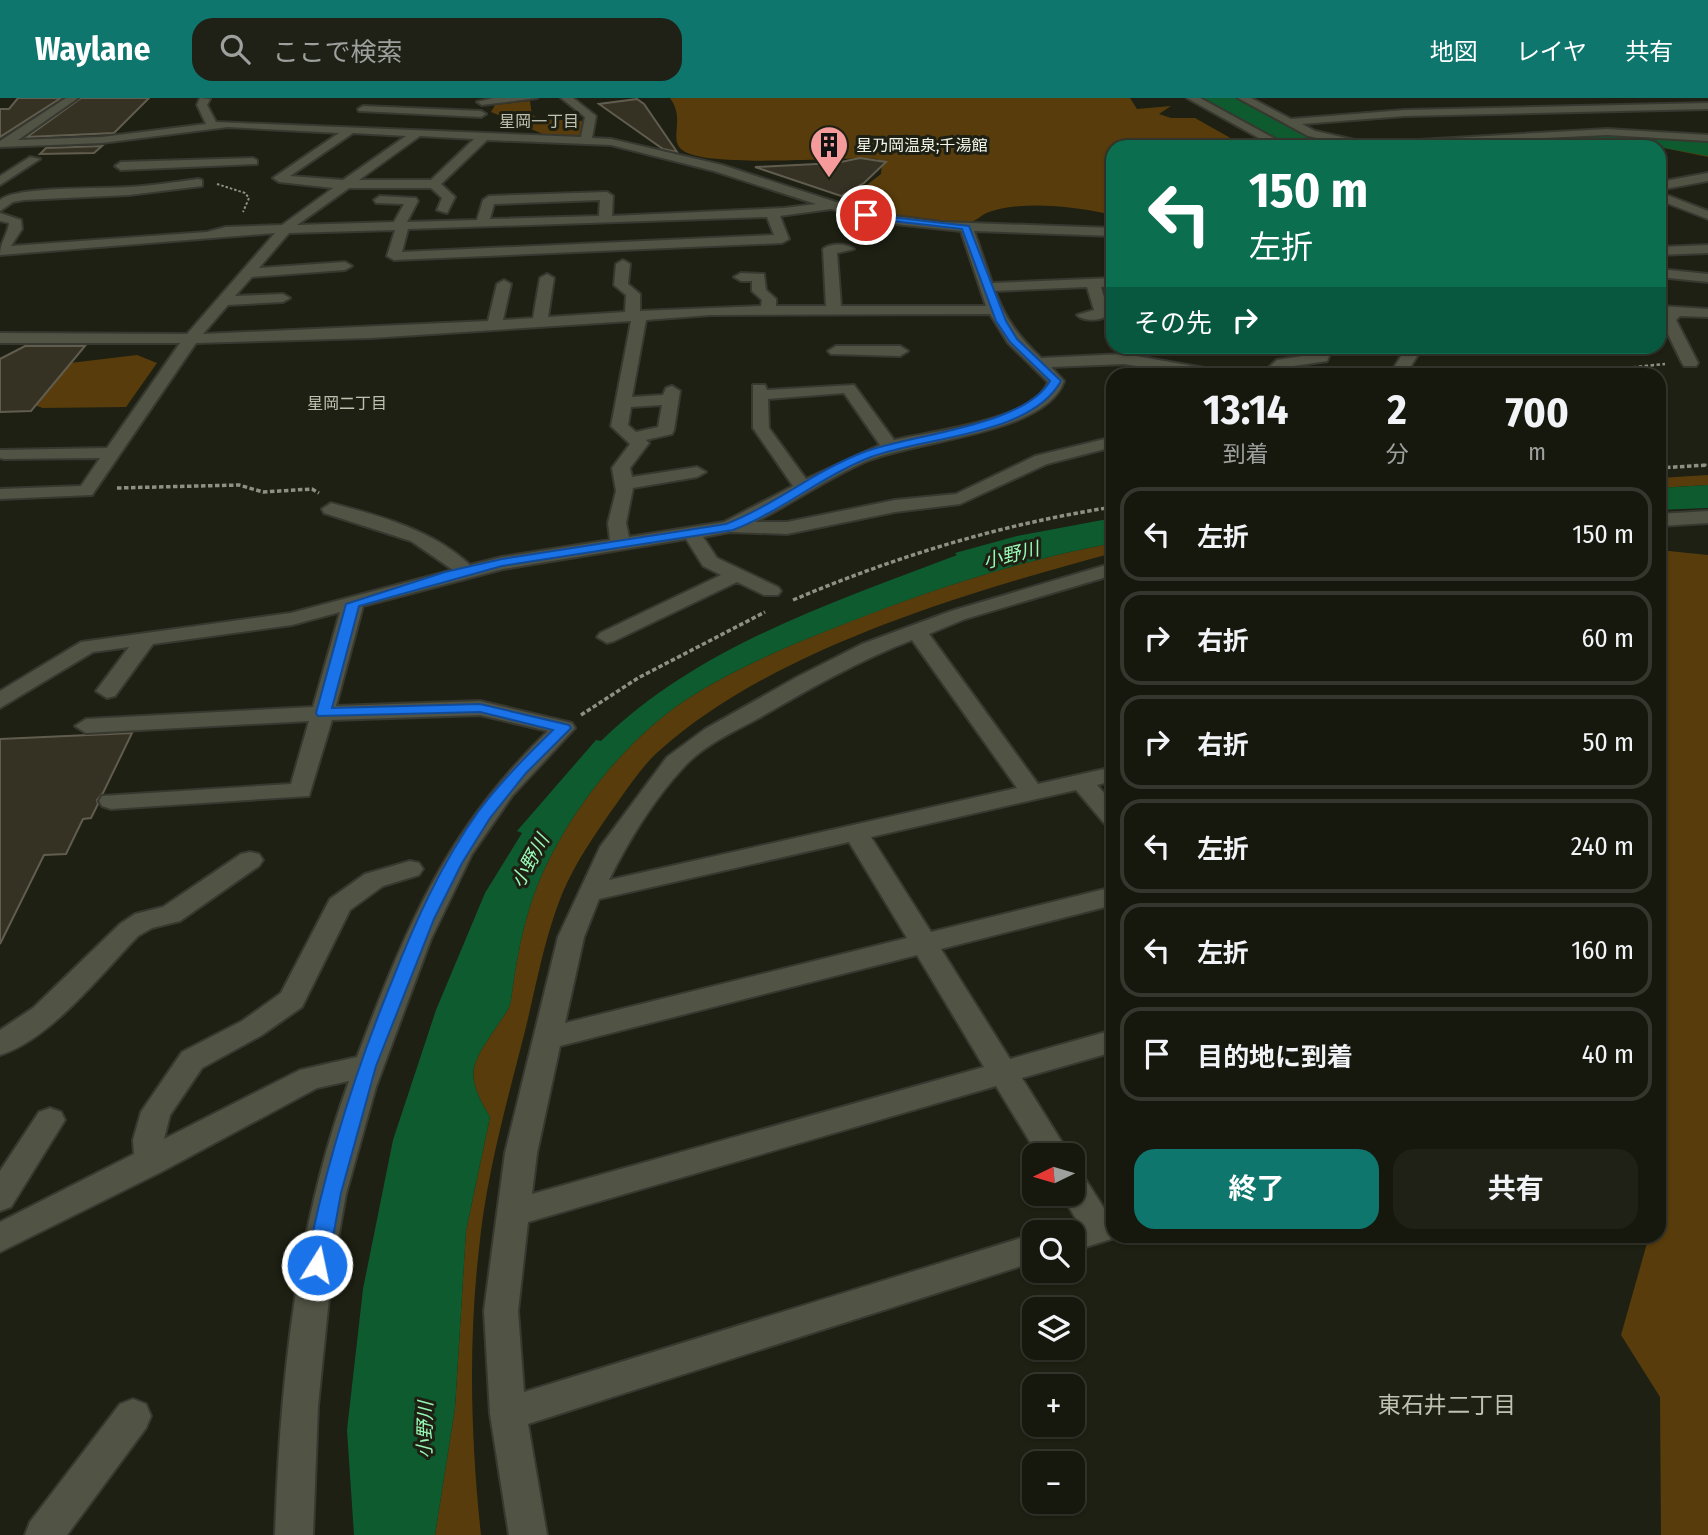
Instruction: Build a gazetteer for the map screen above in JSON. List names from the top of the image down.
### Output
{
  "districts": ["星岡一丁目", "星岡二丁目", "東石井二丁目"],
  "water": ["小野川"],
  "places": {
    "building": ["星乃岡温泉;千湯館"]
  },
  "north": "left",
  "page": {
    "header": "Waylane",
    "search": "ここで検索",
    "nav": ["地図", "レイヤ", "共有"],
    "turn": ["150 m", "左折"],
    "then": "その先",
    "eta": [
      "13:14",
      "到着",
      "2",
      "分",
      "700",
      "m"
    ],
    "list": [
      {
        "name": "左折",
        "value": "150 m"
      },
      {
        "name": "右折",
        "value": "60 m"
      },
      {
        "name": "右折",
        "value": "50 m"
      },
      {
        "name": "左折",
        "value": "240 m"
      },
      {
        "name": "左折",
        "value": "160 m"
      },
      {
        "name": "目的地に到着",
        "value": "40 m"
      }
    ],
    "buttons": ["終了", "共有"],
    "map_buttons": ["+", "−"]
  }
}
